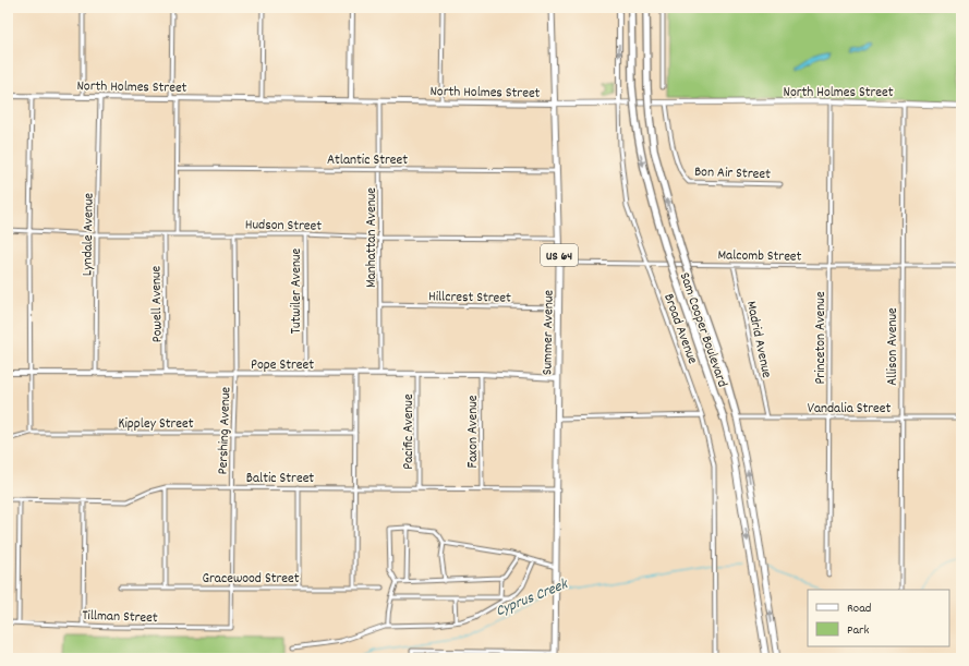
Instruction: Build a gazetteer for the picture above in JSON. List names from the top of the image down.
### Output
{
  "streets": {
    "highway": ["Sam Cooper Boulevard"],
    "main road": ["North Holmes Street", "US 64", "Summer Avenue"],
    "street": [
      "Atlantic Street",
      "Bon Air Street",
      "Hudson Street",
      "Lyndale Avenue",
      "Manhattan Avenue",
      "Malcomb Street",
      "Tutwiler Avenue",
      "Hillcrest Street",
      "Powell Avenue",
      "Broad Avenue",
      "Princeton Avenue",
      "Madrid Avenue",
      "Allison Avenue",
      "Pope Street",
      "Vandalia Street",
      "Kippley Street",
      "Pershing Avenue",
      "Pacific Avenue",
      "Faxon Avenue",
      "Baltic Street",
      "Gracewood Street",
      "Tillman Street"
    ]
  },
  "crossings": [
    ["North Holmes Street", "Bon Air Street"],
    ["North Holmes Street", "Lyndale Avenue"],
    ["North Holmes Street", "Manhattan Avenue"],
    ["North Holmes Street", "Broad Avenue"],
    ["North Holmes Street", "Summer Avenue"],
    ["North Holmes Street", "Princeton Avenue"],
    ["North Holmes Street", "Allison Avenue"],
    ["Atlantic Street", "Manhattan Avenue"],
    ["Atlantic Street", "Summer Avenue"],
    ["Hudson Street", "Lyndale Avenue"],
    ["Hudson Street", "Manhattan Avenue"],
    ["Hudson Street", "Tutwiler Avenue"],
    ["Hudson Street", "Powell Avenue"],
    ["Hudson Street", "Summer Avenue"],
    ["Hudson Street", "Pershing Avenue"],
    ["Lyndale Avenue", "Pope Street"],
    ["Manhattan Avenue", "Hillcrest Street"],
    ["Manhattan Avenue", "Pope Street"],
    ["Malcomb Street", "Broad Avenue"],
    ["Malcomb Street", "Summer Avenue"],
    ["Malcomb Street", "Princeton Avenue"],
    ["Malcomb Street", "Madrid Avenue"],
    ["Malcomb Street", "Allison Avenue"],
    ["Tutwiler Avenue", "Pope Street"],
    ["Hillcrest Street", "Summer Avenue"],
    ["Powell Avenue", "Pope Street"],
    ["Sam Cooper Boulevard", "Vandalia Street"],
    ["Summer Avenue", "Pope Street"],
    ["Summer Avenue", "Baltic Street"],
    ["Princeton Avenue", "Vandalia Street"],
    ["Madrid Avenue", "Vandalia Street"],
    ["Allison Avenue", "Vandalia Street"],
    ["Pope Street", "Pershing Avenue"],
    ["Pope Street", "Pacific Avenue"],
    ["Pope Street", "Faxon Avenue"],
    ["Kippley Street", "Pershing Avenue"],
    ["Pershing Avenue", "Baltic Street"],
    ["Pershing Avenue", "Gracewood Street"],
    ["Pershing Avenue", "Tillman Street"],
    ["Pacific Avenue", "Baltic Street"],
    ["Faxon Avenue", "Baltic Street"]
  ],
  "water": ["Cyprus Creek"],
  "legend": ["Road", "Park"]
}
